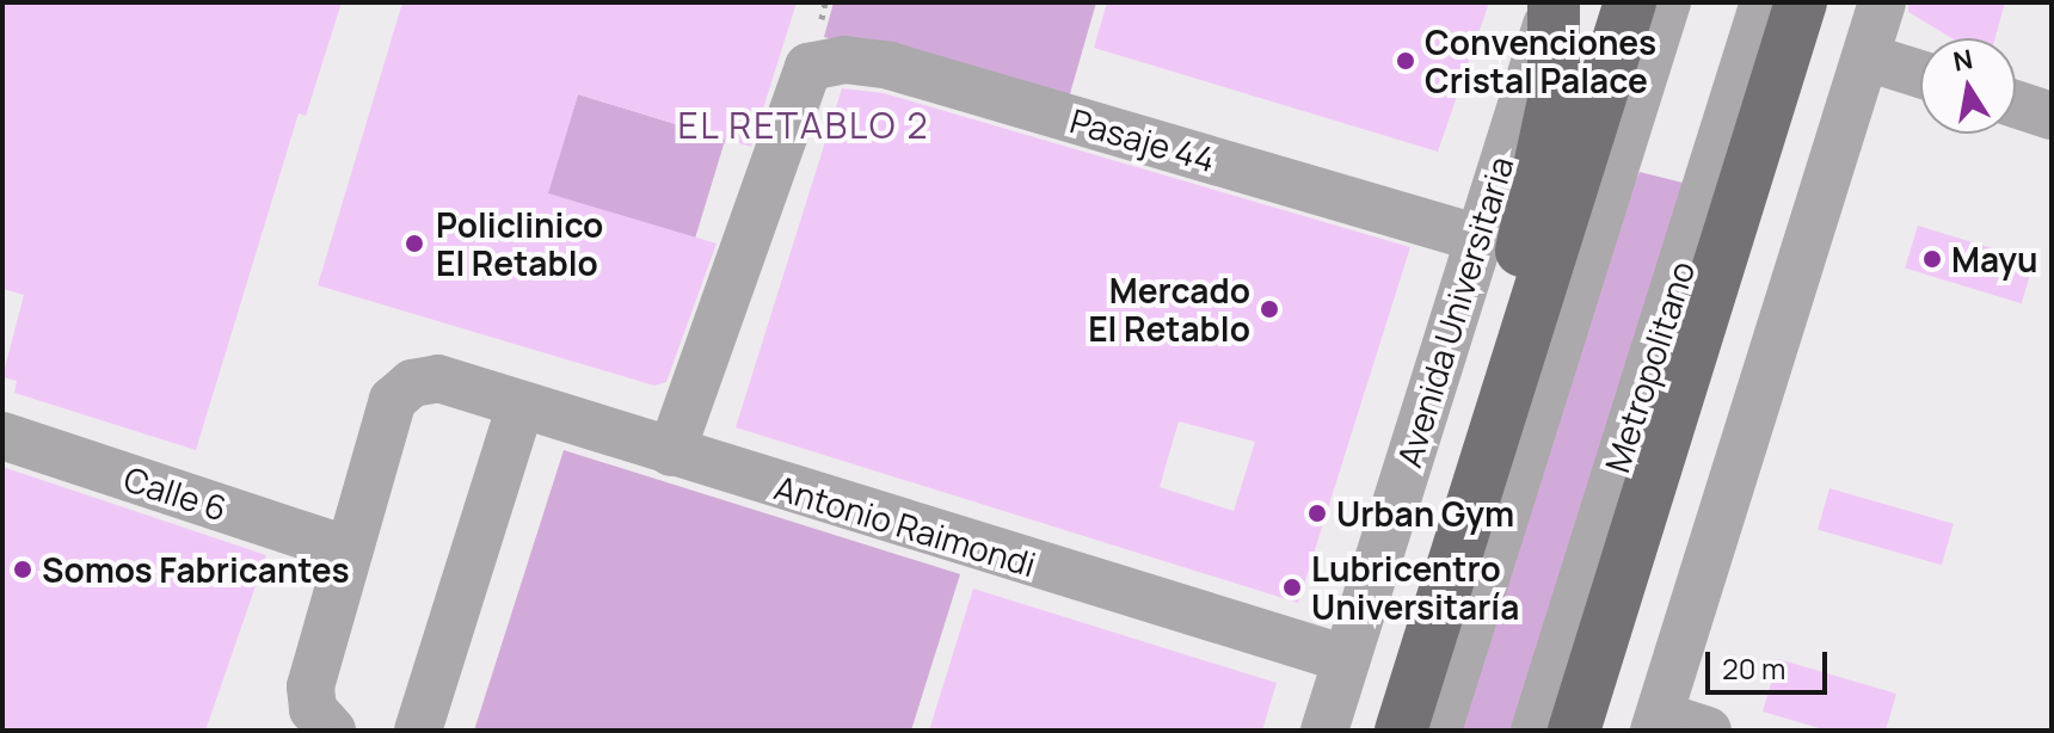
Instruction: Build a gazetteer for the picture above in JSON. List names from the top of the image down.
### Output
{
  "streets": {
    "street": [
      "Pasaje 44",
      "Avenida Universitaria",
      "Metropolitano",
      "Calle 6",
      "Antonio Raimondi"
    ]
  },
  "crossings": [
    ["Pasaje 44", "Avenida Universitaria"],
    ["Pasaje 44", "Antonio Raimondi"],
    ["Avenida Universitaria", "Antonio Raimondi"],
    ["Calle 6", "Antonio Raimondi"]
  ],
  "districts": ["EL RETABLO 2"],
  "places": [
    "Convenciones Cristal Palace",
    "Policlinico El Retablo",
    "Mayu",
    "Mercado El Retablo",
    "Urban Gym",
    "Somos Fabricantes",
    "Lubricentro Universitaría"
  ],
  "scale_bar": "20 m",
  "north": "top"
}
